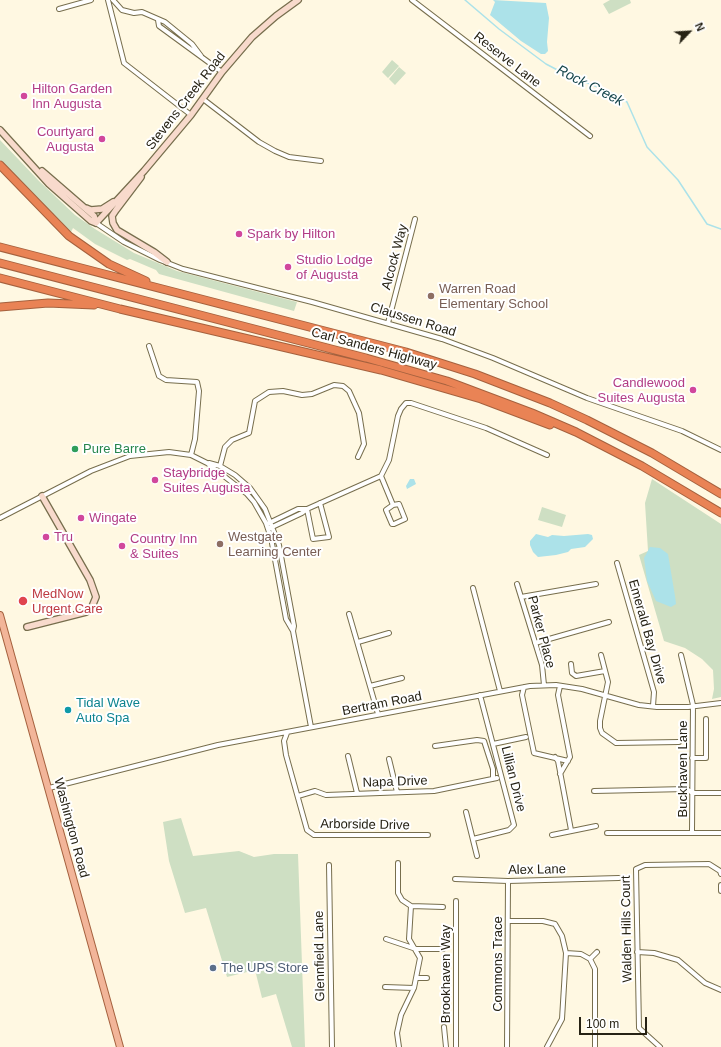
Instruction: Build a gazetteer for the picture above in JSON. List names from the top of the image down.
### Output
{
  "streets": {
    "highway": ["Carl Sanders Highway"],
    "main road": ["Washington Road"],
    "street": [
      "Reserve Lane",
      "Stevens Creek Road",
      "Alcock Way",
      "Claussen Road",
      "Parker Place",
      "Emerald Bay Drive",
      "Bertram Road",
      "Buckhaven Lane",
      "Lillian Drive",
      "Napa Drive",
      "Arborside Drive",
      "Alex Lane",
      "Walden Hills Court",
      "Glennfield Lane",
      "Commons Trace",
      "Brookhaven Way"
    ]
  },
  "crossings": [
    ["Stevens Creek Road", "Claussen Road"],
    ["Alcock Way", "Claussen Road"],
    ["Parker Place", "Bertram Road"],
    ["Emerald Bay Drive", "Bertram Road"],
    ["Bertram Road", "Buckhaven Lane"],
    ["Bertram Road", "Lillian Drive"],
    ["Bertram Road", "Arborside Drive"],
    ["Bertram Road", "Washington Road"],
    ["Napa Drive", "Arborside Drive"],
    ["Alex Lane", "Commons Trace"]
  ],
  "water": ["Rock Creek"],
  "places": [
    "Hilton Garden Inn Augusta",
    "Courtyard Augusta",
    "Spark by Hilton",
    "Studio Lodge of Augusta",
    "Warren Road Elementary School",
    "Candlewood Suites Augusta",
    "Pure Barre",
    "Staybridge Suites Augusta",
    "Wingate",
    "Tru",
    "Westgate Learning Center",
    "Country Inn & Suites",
    "MedNow Urgent Care",
    "Tidal Wave Auto Spa",
    "The UPS Store"
  ],
  "scale_bar": "100 m",
  "north": "top right"
}
